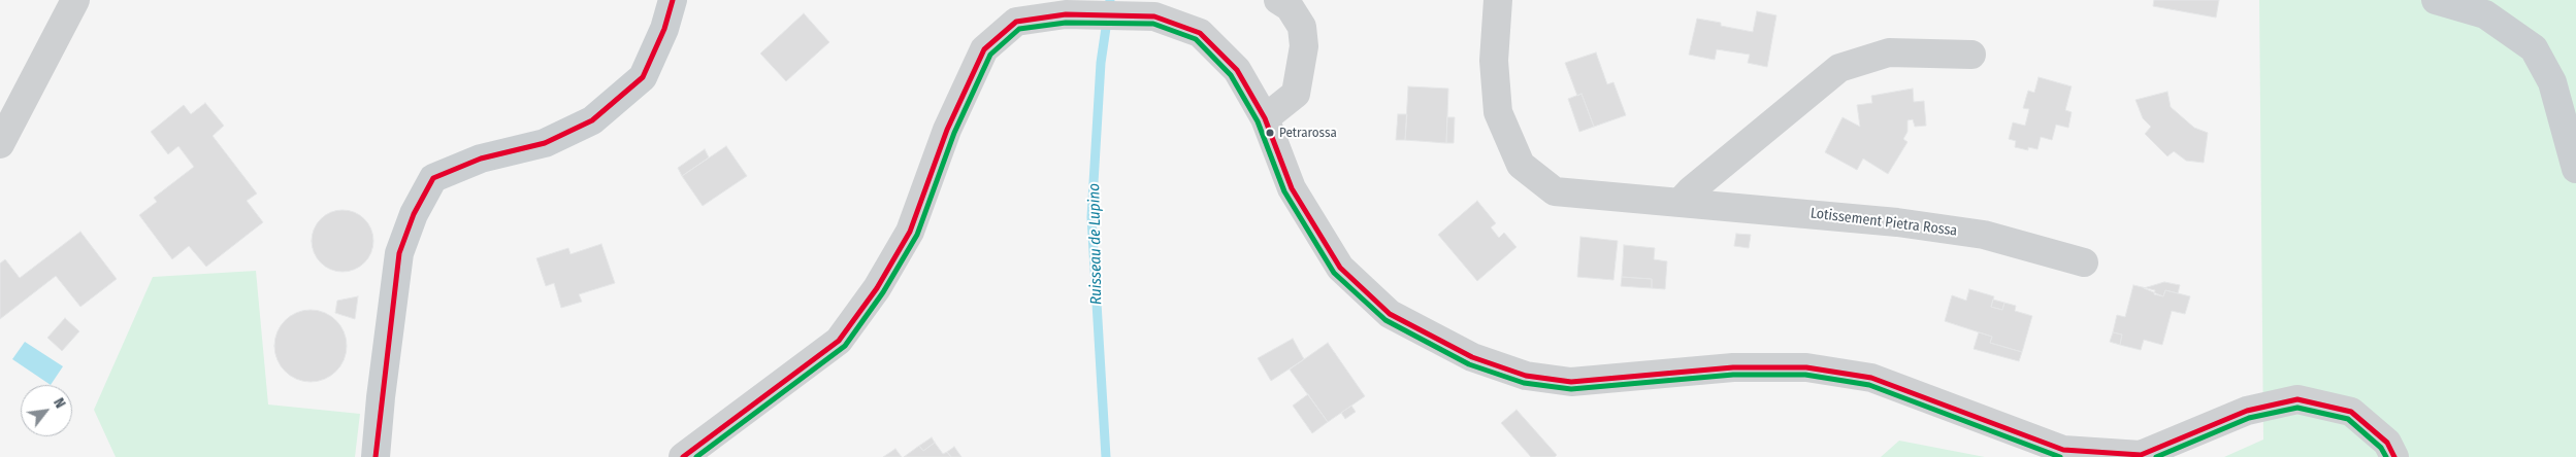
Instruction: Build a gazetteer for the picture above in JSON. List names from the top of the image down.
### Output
{
  "streets": {
    "street": ["Lotissement Pietra Rossa"]
  },
  "water": ["Ruisseau de Lupino"],
  "places": ["Petrarossa"],
  "north": "top right"
}
